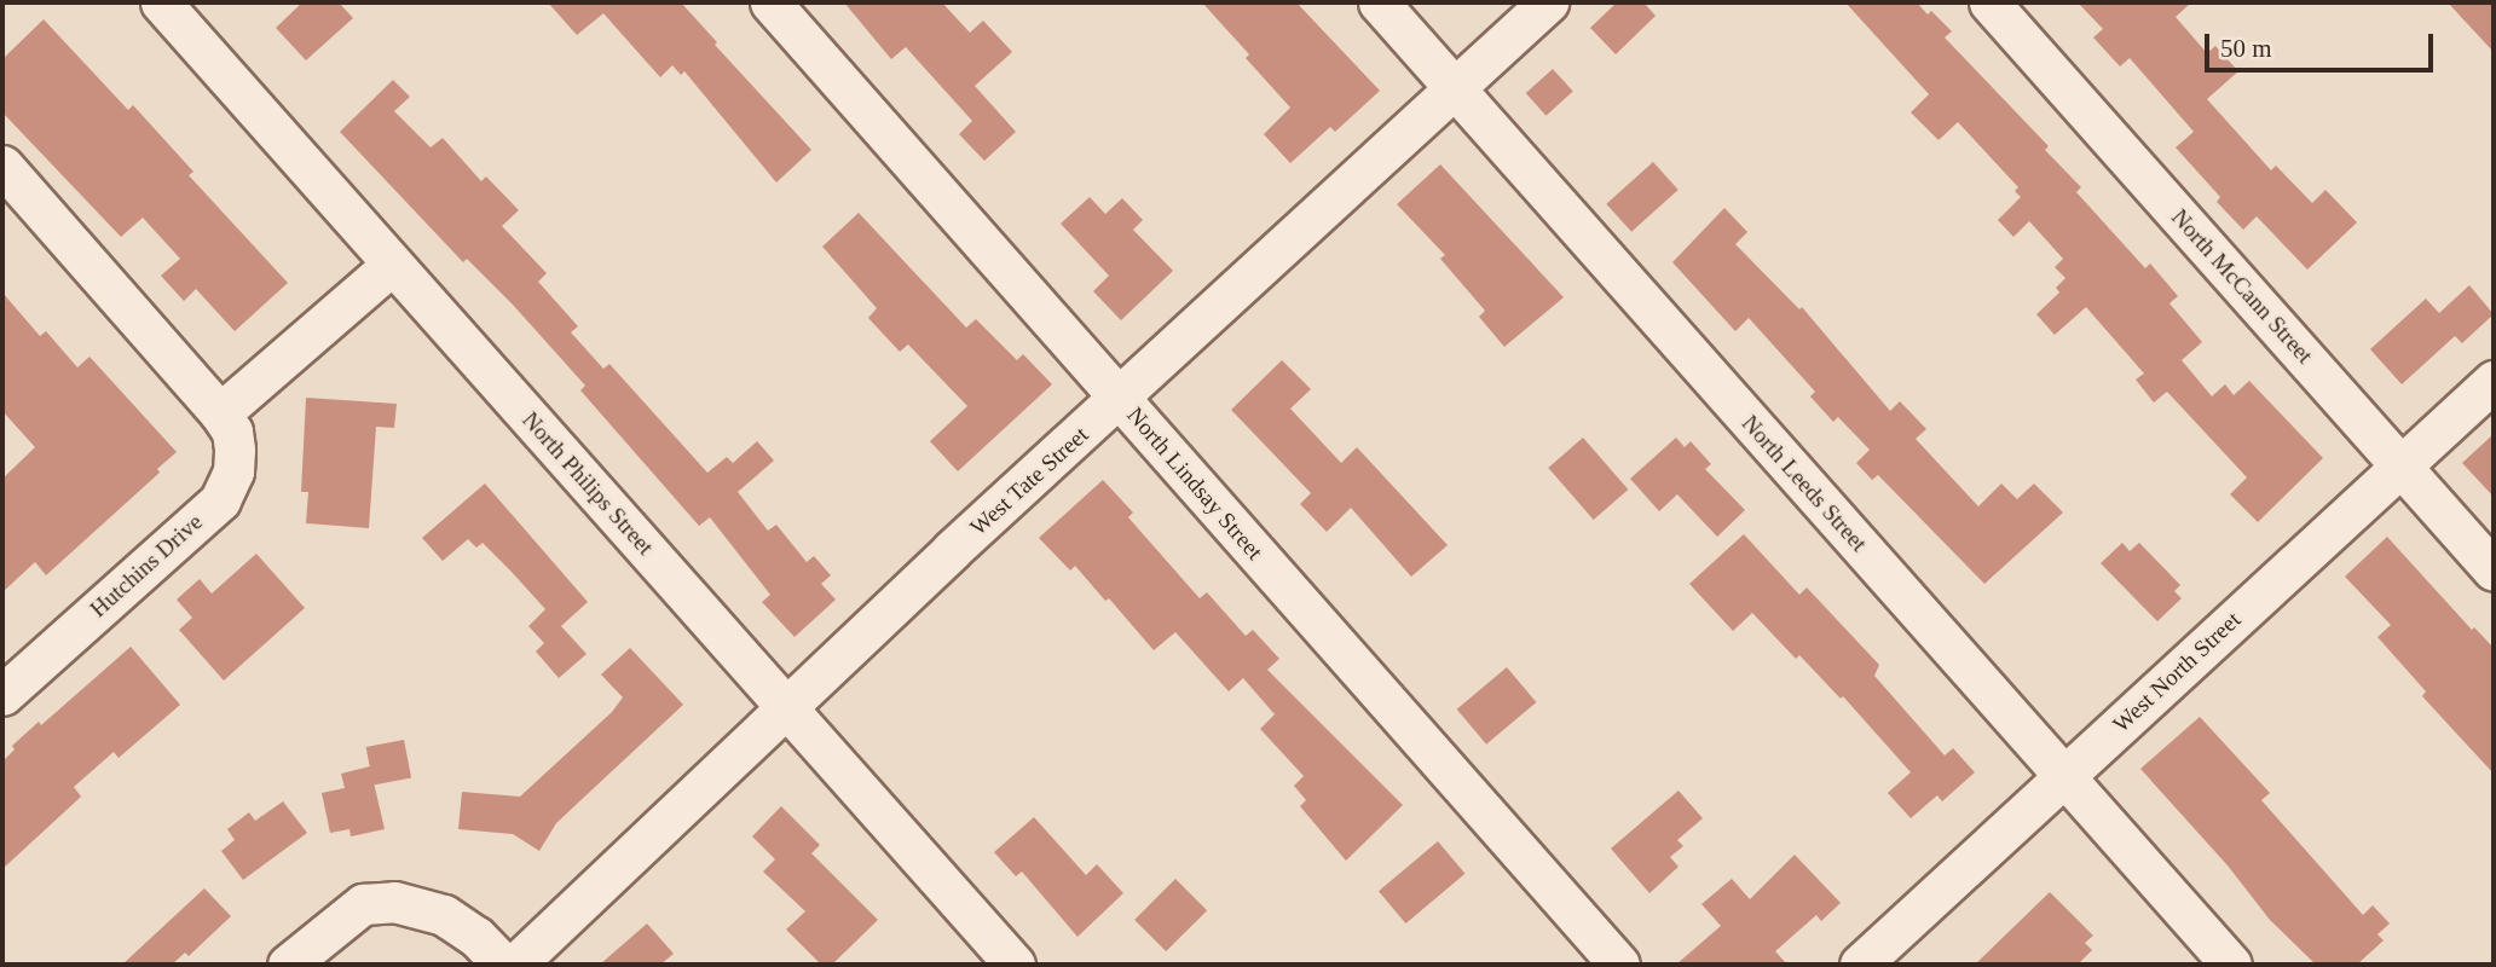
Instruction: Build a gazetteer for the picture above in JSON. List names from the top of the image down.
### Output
{
  "streets": {
    "street": [
      "North McCann Street",
      "West Tate Street",
      "North Philips Street",
      "North Lindsay Street",
      "North Leeds Street",
      "Hutchins Drive",
      "West North Street"
    ]
  },
  "crossings": [
    ["North McCann Street", "West North Street"],
    ["West Tate Street", "North Philips Street"],
    ["West Tate Street", "North Lindsay Street"],
    ["West Tate Street", "North Leeds Street"],
    ["North Leeds Street", "West North Street"]
  ],
  "scale_bar": "50 m"
}
